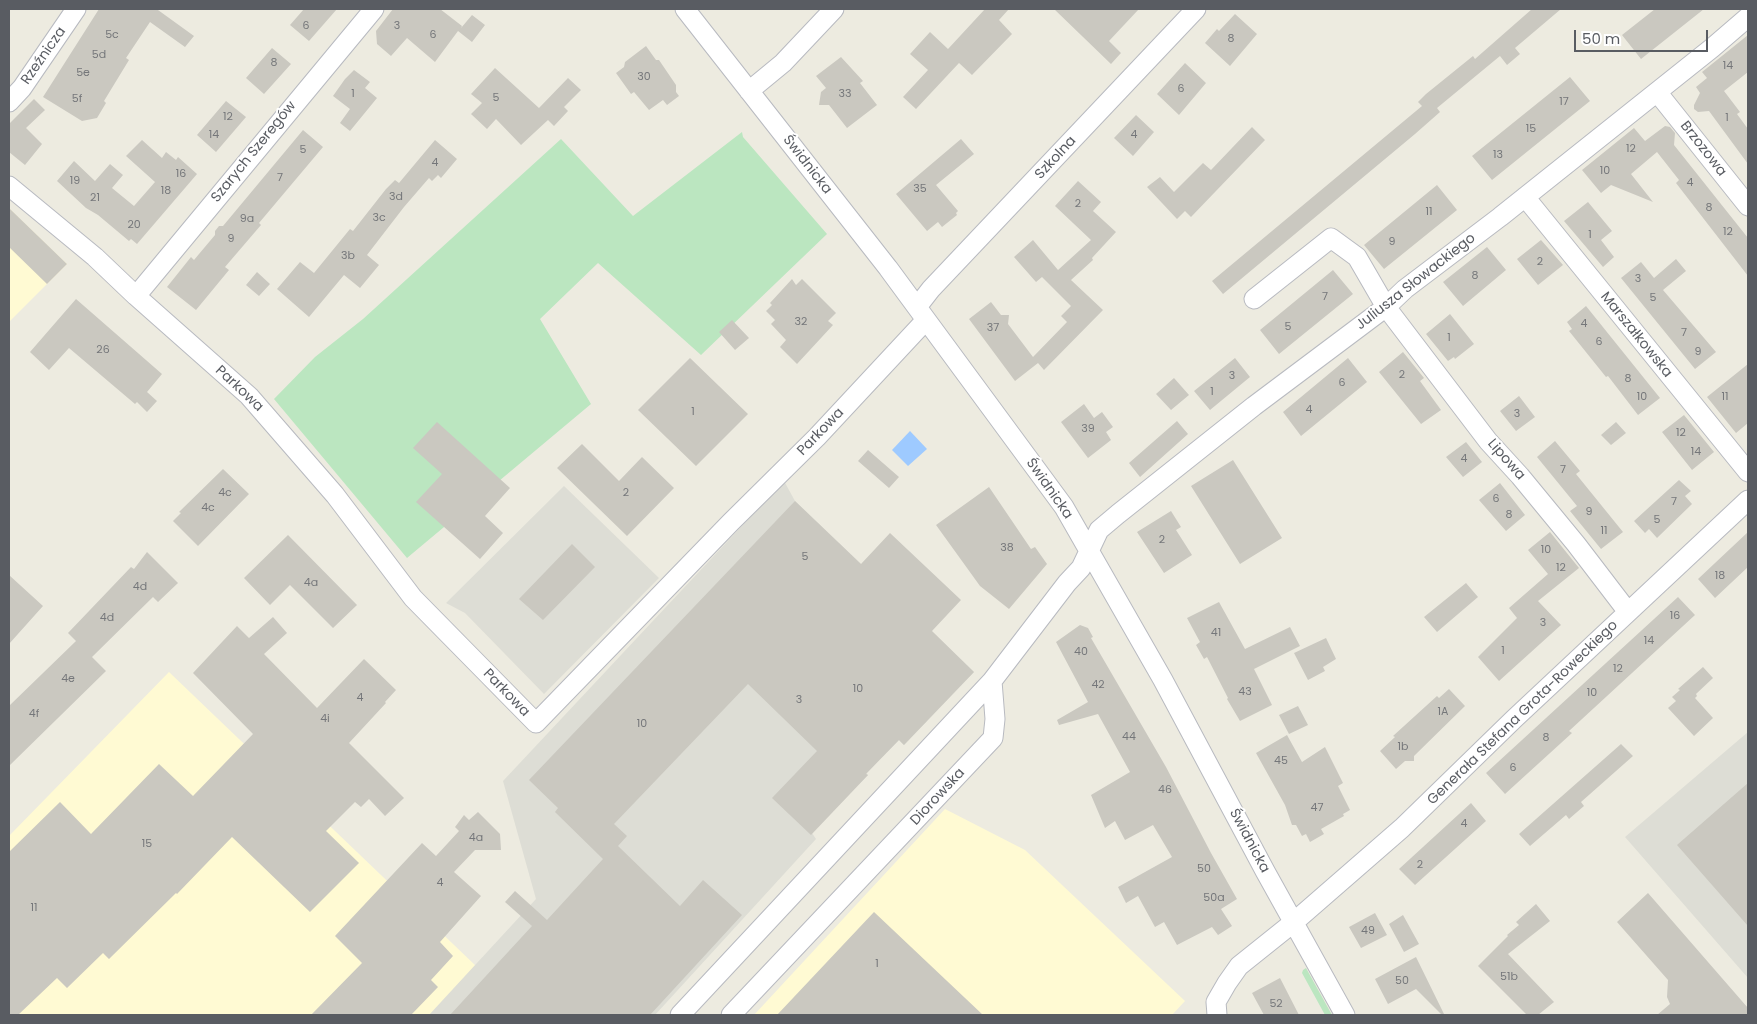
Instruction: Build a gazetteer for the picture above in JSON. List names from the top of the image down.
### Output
{
  "streets": {
    "street": [
      "Rzeźnicza",
      "Brzozowa",
      "Szarych Szeregów",
      "Szkolna",
      "Świdnicka",
      "Juliusza Słowackiego",
      "Marszałkowska",
      "Parkowa",
      "Lipowa",
      "Generała Stefana Grota-Roweckiego",
      "Diorowska"
    ]
  },
  "crossings": [
    ["Brzozowa", "Juliusza Słowackiego"],
    ["Szarych Szeregów", "Parkowa"],
    ["Szkolna", "Świdnicka"],
    ["Szkolna", "Parkowa"],
    ["Świdnicka", "Juliusza Słowackiego"],
    ["Świdnicka", "Parkowa"],
    ["Świdnicka", "Generała Stefana Grota-Roweckiego"],
    ["Juliusza Słowackiego", "Marszałkowska"],
    ["Juliusza Słowackiego", "Lipowa"],
    ["Lipowa", "Generała Stefana Grota-Roweckiego"]
  ],
  "house_numbers": [
    "6",
    "3",
    "5c",
    "6",
    "8",
    "5d",
    "8",
    "14",
    "5e",
    "30",
    "6",
    "1",
    "33",
    "5",
    "5f",
    "17",
    "12",
    "1",
    "15",
    "14",
    "4",
    "12",
    "5",
    "13",
    "4",
    "10",
    "16",
    "7",
    "19",
    "4",
    "35",
    "18",
    "3d",
    "21",
    "2",
    "8",
    "11",
    "3c",
    "9a",
    "20",
    "12",
    "1",
    "9",
    "9",
    "3b",
    "2",
    "8",
    "3",
    "7",
    "5",
    "32",
    "4",
    "5",
    "37",
    "7",
    "1",
    "6",
    "26",
    "9",
    "2",
    "3",
    "8",
    "6",
    "1",
    "10",
    "11",
    "4",
    "1",
    "3",
    "39",
    "12",
    "14",
    "4",
    "7",
    "4c",
    "2",
    "6",
    "7",
    "4c",
    "9",
    "8",
    "5",
    "11",
    "2",
    "38",
    "10",
    "5",
    "12",
    "18",
    "4a",
    "4d",
    "16",
    "4d",
    "3",
    "41",
    "14",
    "1",
    "40",
    "12",
    "4e",
    "42",
    "10",
    "43",
    "10",
    "4",
    "3",
    "1A",
    "4f",
    "4i",
    "10",
    "44",
    "8",
    "1b",
    "45",
    "6",
    "46",
    "47",
    "4",
    "4a",
    "15",
    "2",
    "50",
    "4",
    "50a",
    "11",
    "49",
    "1",
    "51b",
    "50",
    "52"
  ],
  "scale_bar": "50 m"
}
